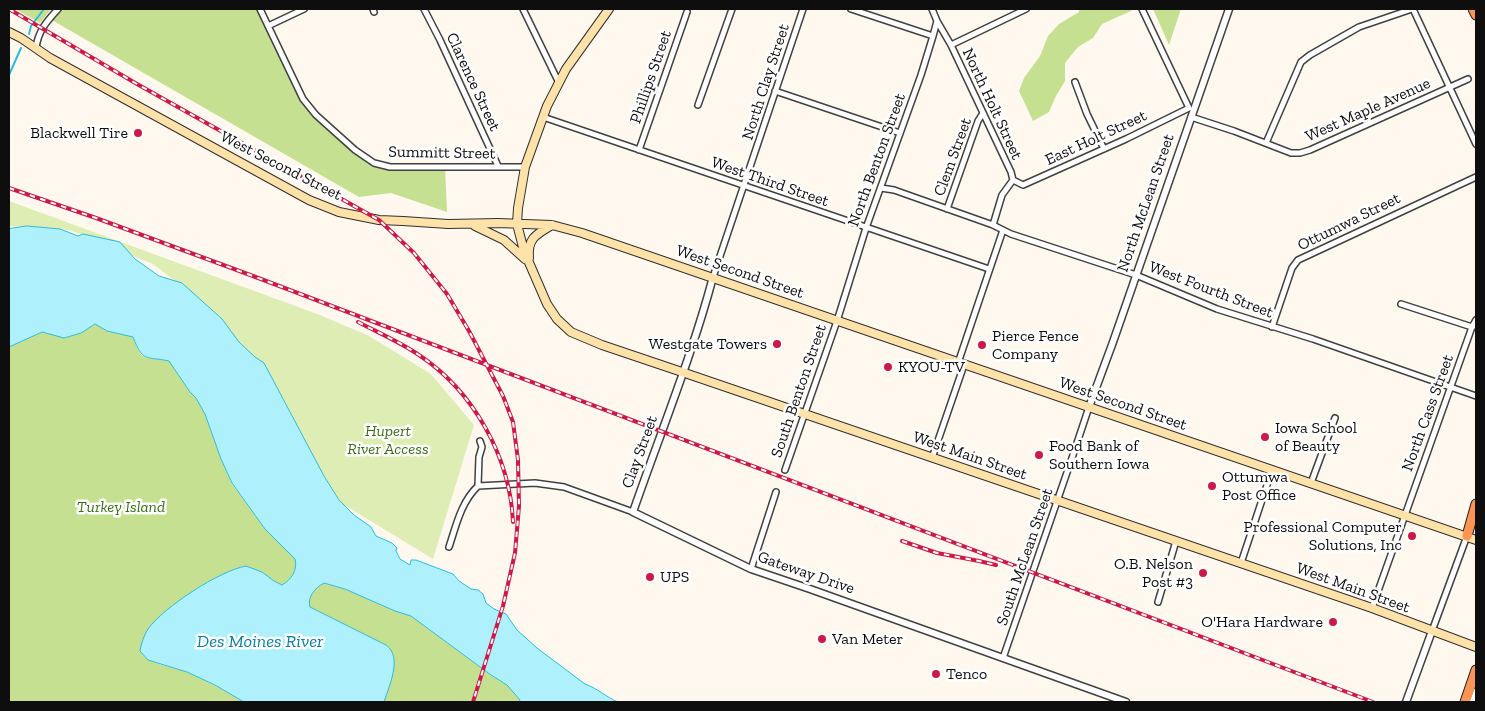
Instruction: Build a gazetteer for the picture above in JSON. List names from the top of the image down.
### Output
{
  "streets": {
    "main road": ["West Second Street", "West Main Street"],
    "street": [
      "Phillips Street",
      "Clarence Street",
      "North Clay Street",
      "North Holt Street",
      "West Maple Avenue",
      "East Holt Street",
      "Summitt Street",
      "Clem Street",
      "North Benton Street",
      "West Third Street",
      "North McLean Street",
      "Ottumwa Street",
      "West Fourth Street",
      "South Benton Street",
      "North Cass Street",
      "Clay Street",
      "South McLean Street",
      "Gateway Drive"
    ]
  },
  "crossings": [
    ["Phillips Street", "West Third Street"],
    ["Clarence Street", "Summitt Street"],
    ["North Clay Street", "West Second Street"],
    ["North Clay Street", "West Third Street"],
    ["North Clay Street", "Clay Street"],
    ["North Holt Street", "East Holt Street"],
    ["North Holt Street", "Clem Street"],
    ["North Holt Street", "North Benton Street"],
    ["North Holt Street", "West Fourth Street"],
    ["West Maple Avenue", "North McLean Street"],
    ["East Holt Street", "North McLean Street"],
    ["Clem Street", "West Fourth Street"],
    ["North Benton Street", "West Second Street"],
    ["North Benton Street", "West Third Street"],
    ["North Benton Street", "West Fourth Street"],
    ["North Benton Street", "South Benton Street"],
    ["West Second Street", "North McLean Street"],
    ["West Second Street", "South Benton Street"],
    ["West Second Street", "North Cass Street"],
    ["West Second Street", "Clay Street"],
    ["West Second Street", "West Main Street"],
    ["West Second Street", "South McLean Street"],
    ["North McLean Street", "West Fourth Street"],
    ["North McLean Street", "South McLean Street"],
    ["Ottumwa Street", "West Fourth Street"],
    ["West Fourth Street", "North Cass Street"],
    ["South Benton Street", "West Main Street"],
    ["North Cass Street", "West Main Street"],
    ["Clay Street", "West Main Street"],
    ["Clay Street", "Gateway Drive"],
    ["West Main Street", "South McLean Street"],
    ["South McLean Street", "Gateway Drive"]
  ],
  "water": ["Des Moines River"],
  "parks": ["Hupert River Access", "Turkey Island"],
  "places": [
    "Blackwell Tire",
    "Westgate Towers",
    "Pierce Fence Company",
    "KYOU-TV",
    "Iowa School of Beauty",
    "Food Bank of Southern Iowa",
    "Ottumwa Post Office",
    "Professional Computer Solutions, Inc",
    "O.B. Nelson Post #3",
    "UPS",
    "O'Hara Hardware",
    "Van Meter",
    "Tenco"
  ]
}
